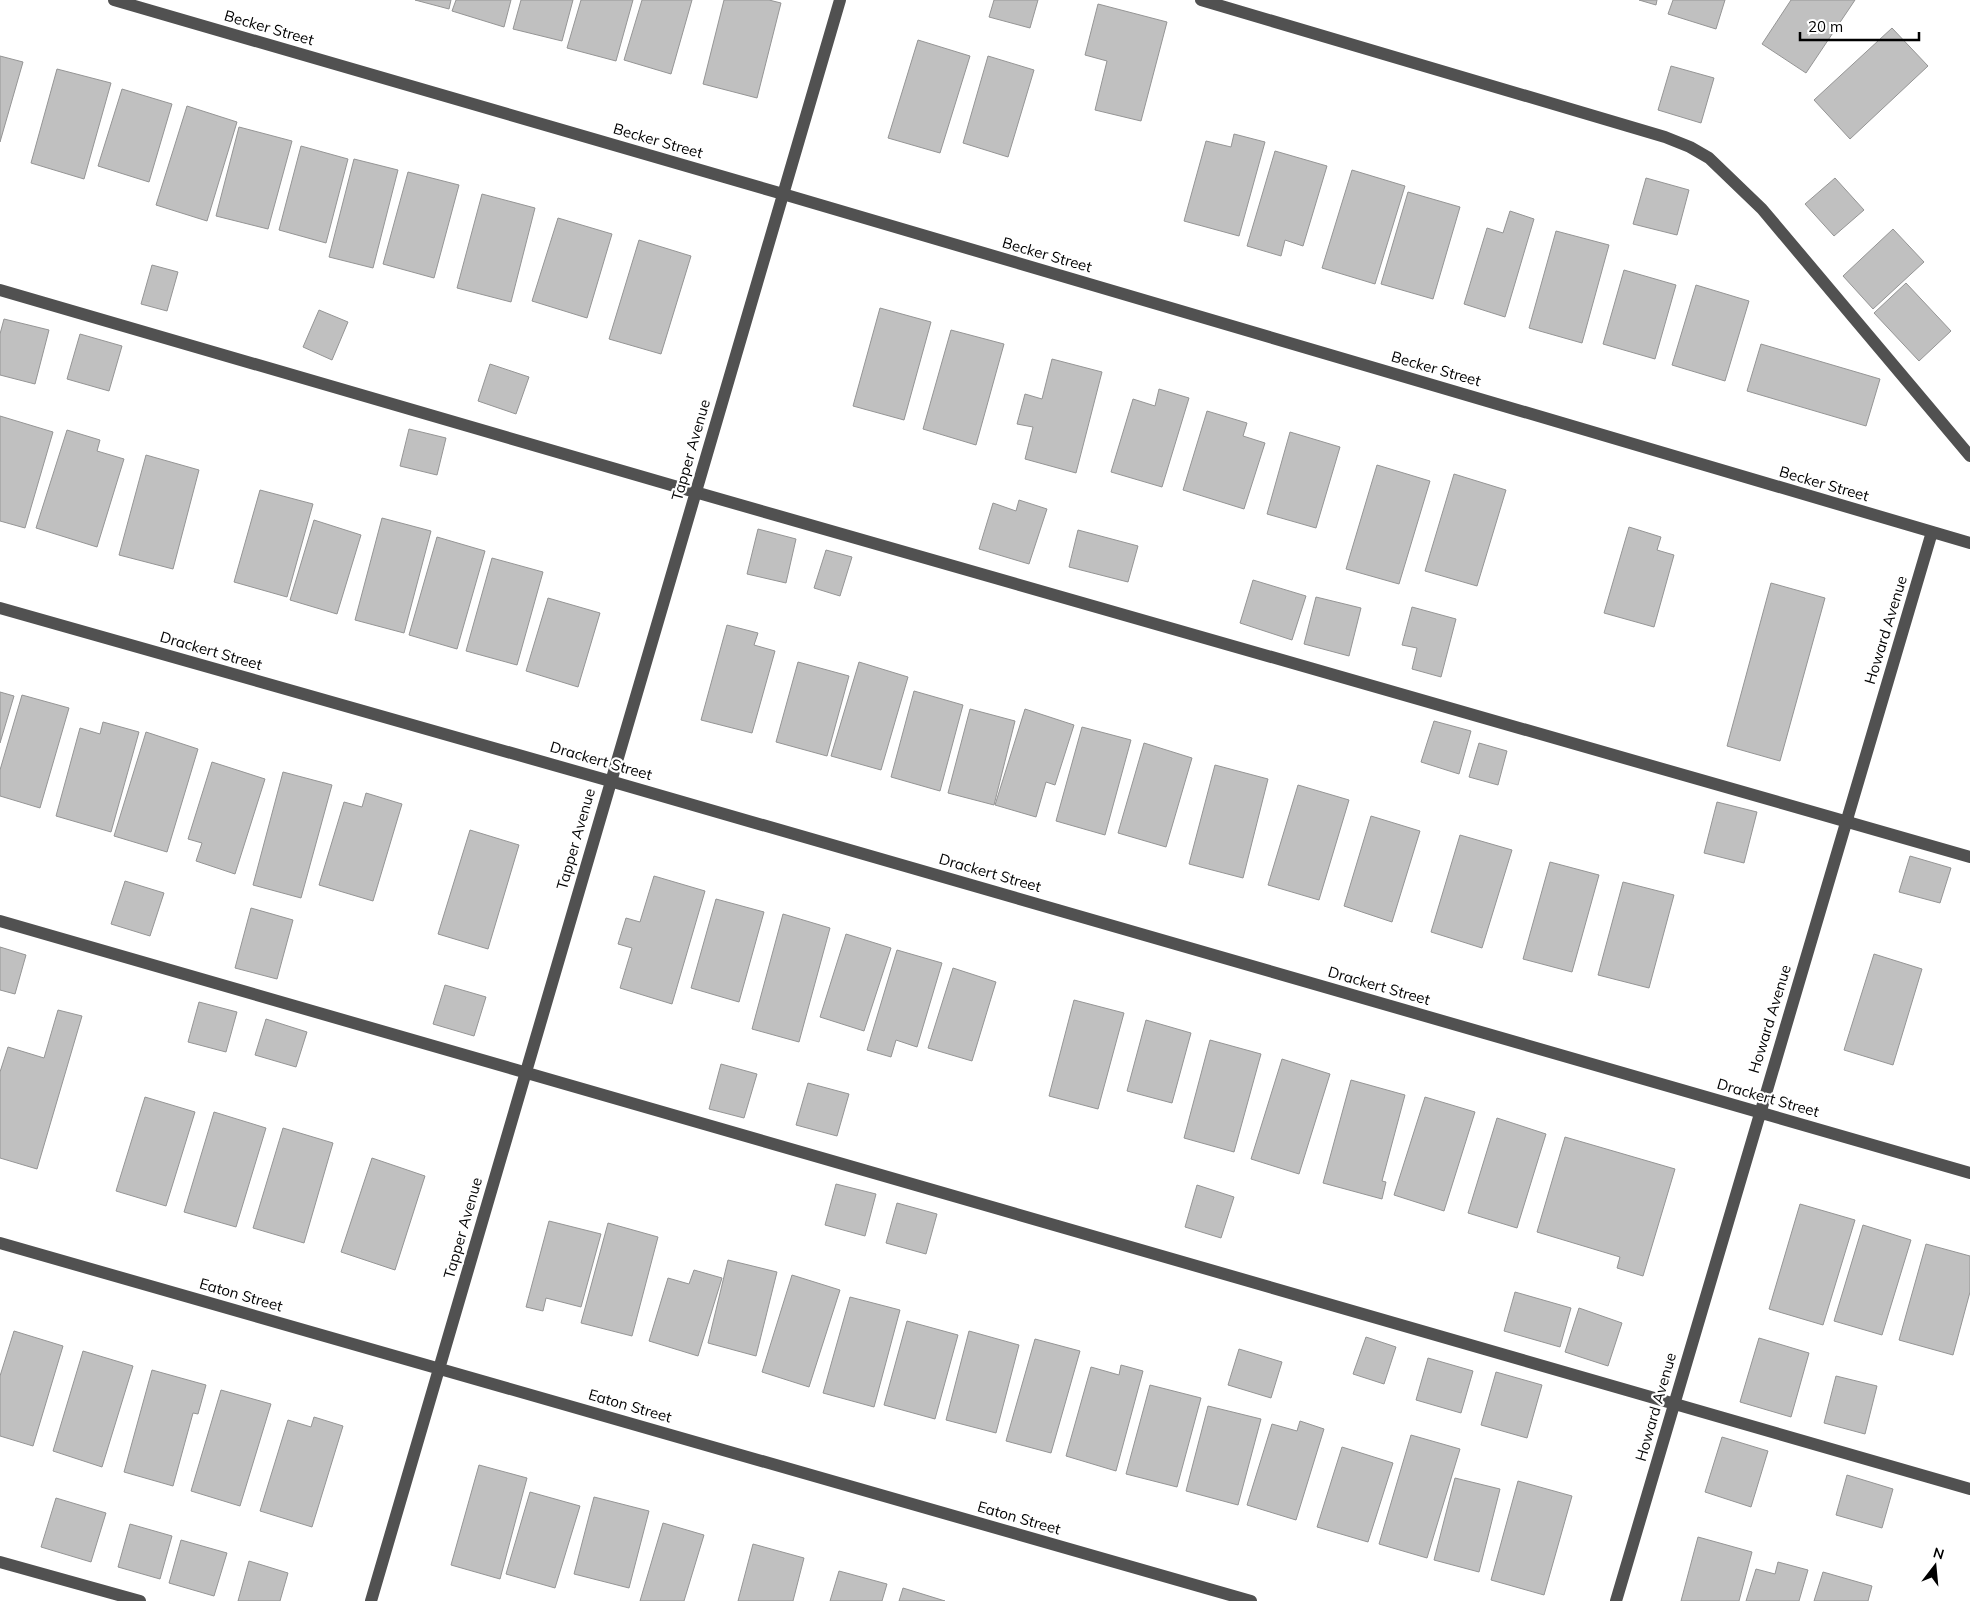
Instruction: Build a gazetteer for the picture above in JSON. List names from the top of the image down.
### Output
{
  "streets": {
    "street": [
      "Becker Street",
      "Tapper Avenue",
      "Howard Avenue",
      "Drackert Street",
      "Eaton Street"
    ]
  },
  "crossings": [
    ["Becker Street", "Tapper Avenue"],
    ["Becker Street", "Howard Avenue"],
    ["Tapper Avenue", "Drackert Street"],
    ["Tapper Avenue", "Eaton Street"],
    ["Howard Avenue", "Drackert Street"]
  ],
  "scale_bar": "20 m",
  "north": "top"
}
